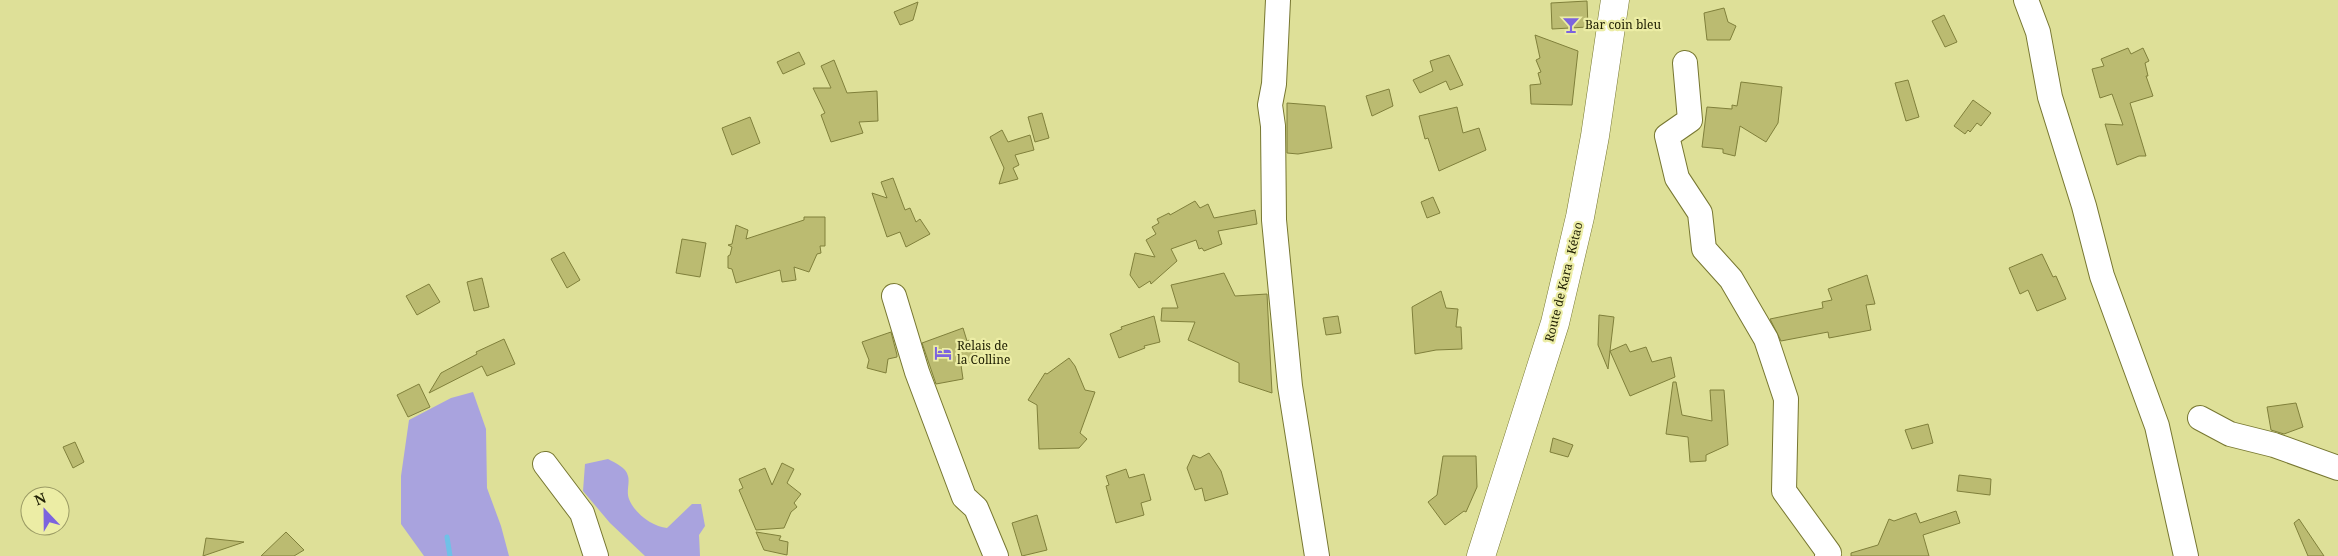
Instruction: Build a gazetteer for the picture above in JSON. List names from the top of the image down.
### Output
{
  "streets": {
    "main road": ["Route de Kara - Kétao"]
  },
  "places": {
    "bar": ["Bar coin bleu"],
    "hotel": ["Relais de la Colline"]
  },
  "north": "top"
}
